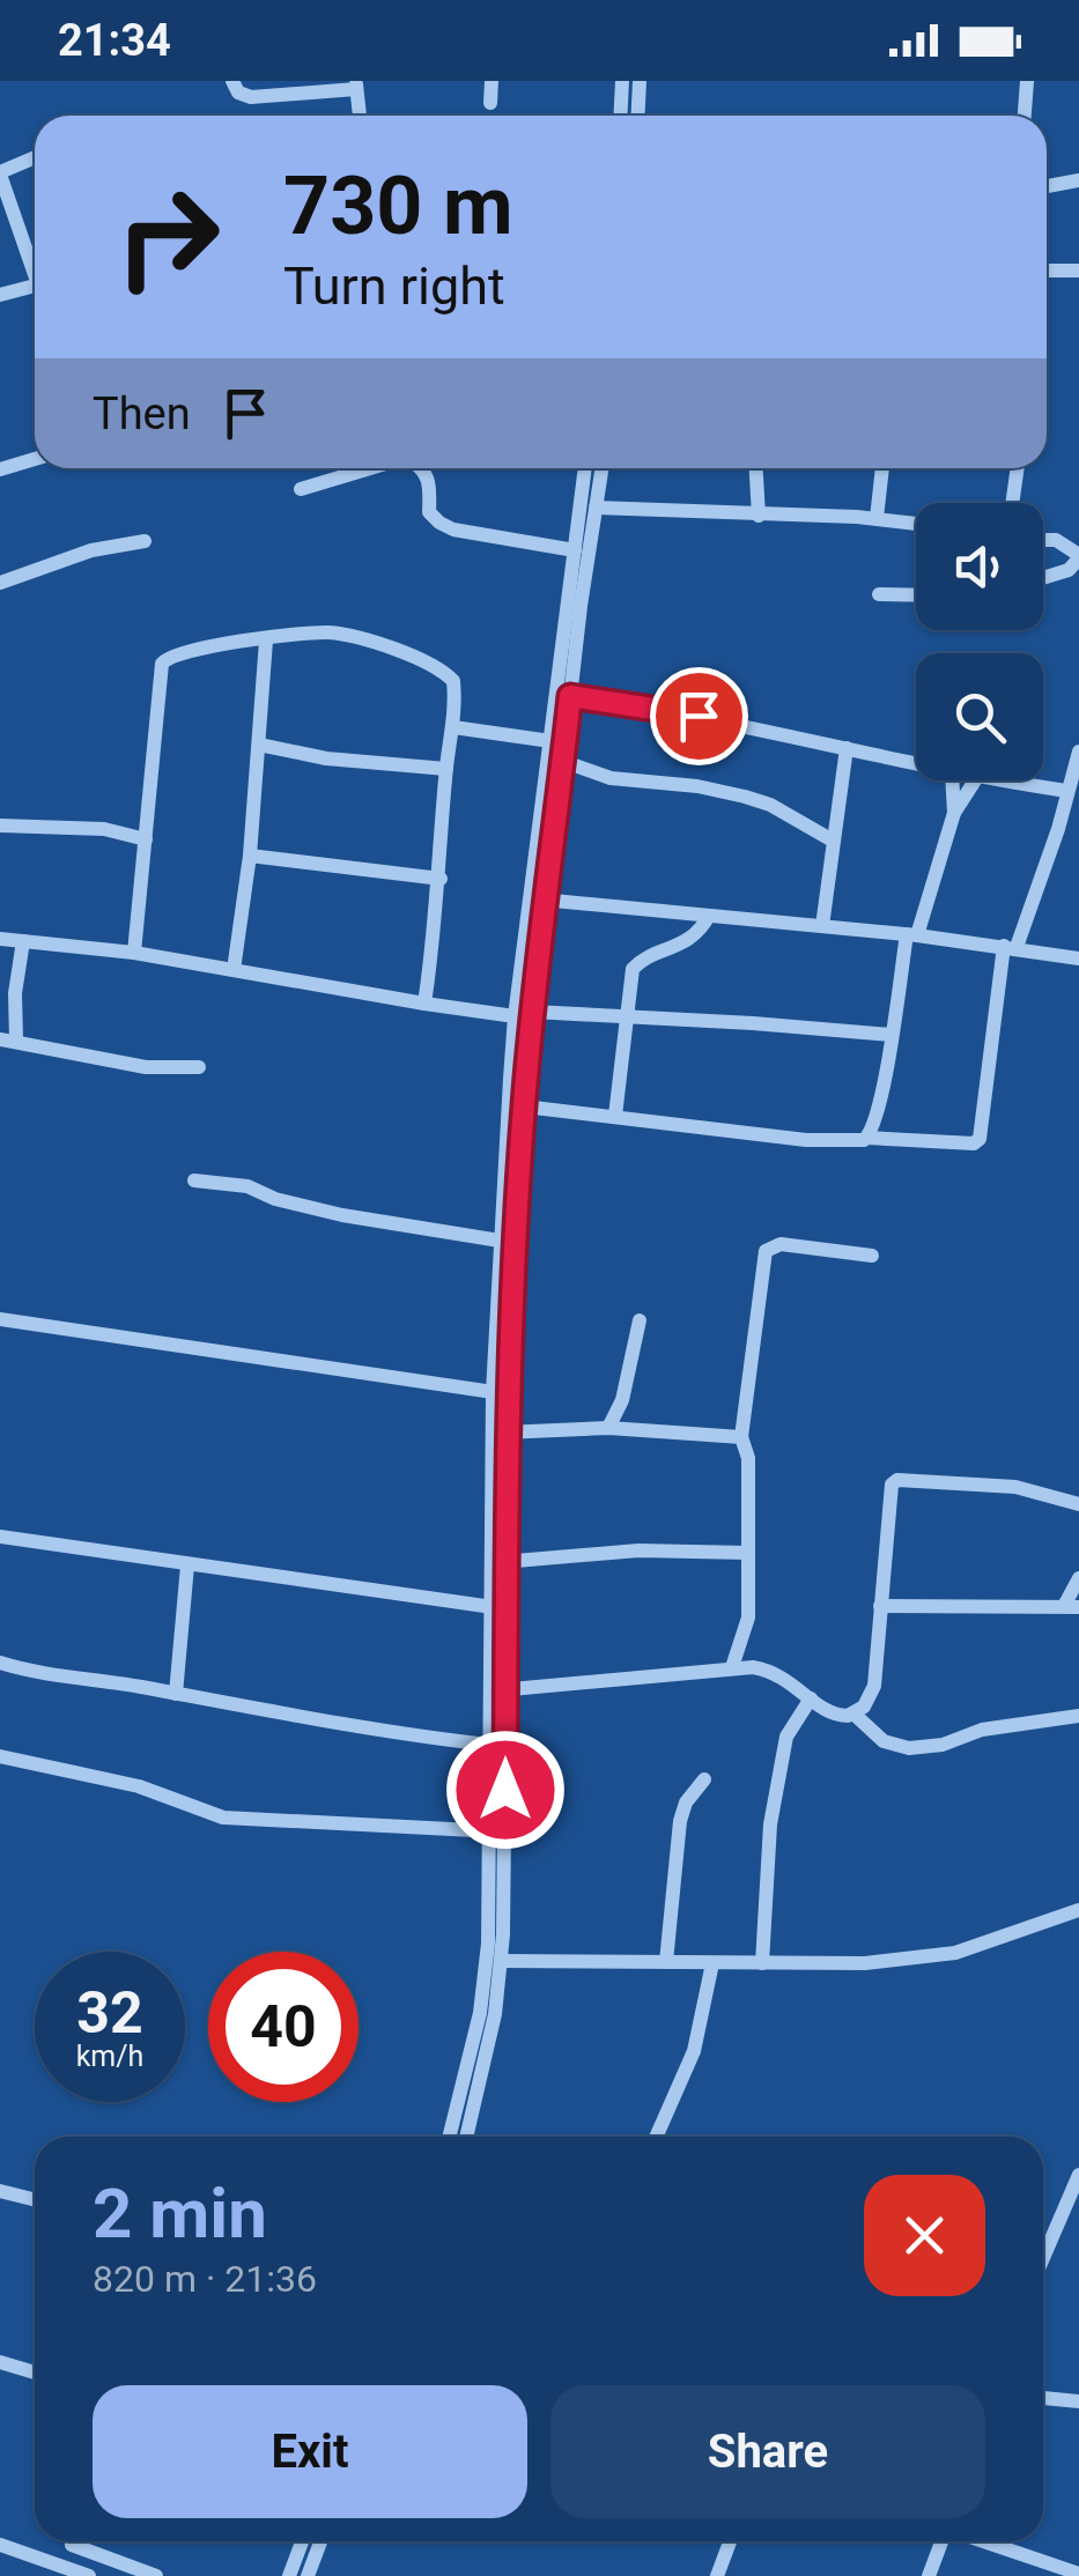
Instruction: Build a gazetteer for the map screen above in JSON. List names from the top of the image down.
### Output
{
  "page": {
    "status": "21:34",
    "turn": ["730 m", "Turn right"],
    "then": "Then",
    "speed": "32 km/h",
    "limit": "40",
    "heading": ["2 min", "820 m · 21:36"],
    "buttons": ["Exit", "Share"]
  }
}
